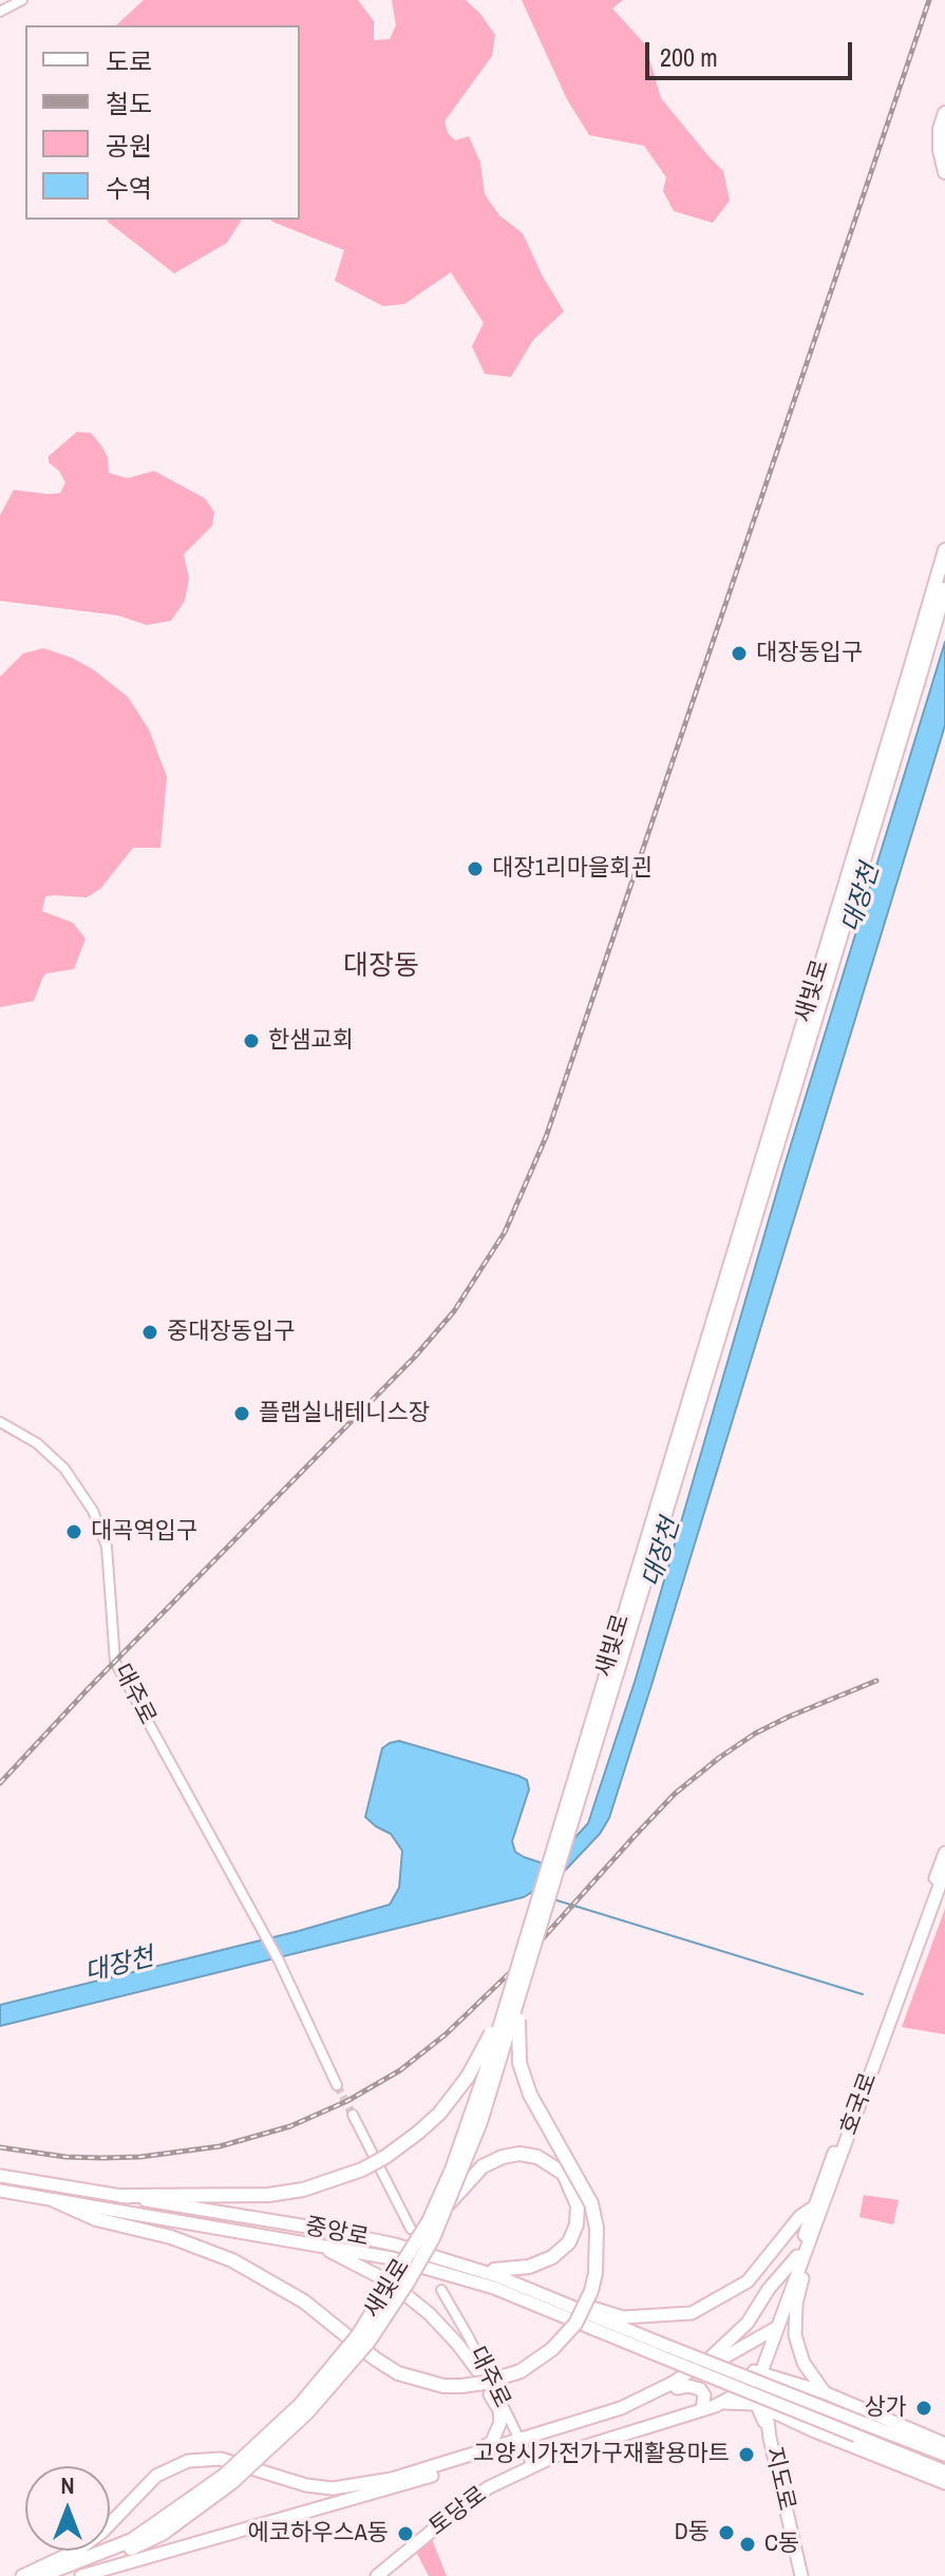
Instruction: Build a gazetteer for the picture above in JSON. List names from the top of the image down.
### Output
{
  "streets": {
    "highway": ["새빛로"],
    "main road": [
      "호국로",
      "중앙로",
      "지도로",
      "토당로"
    ],
    "street": ["대주로"]
  },
  "crossings": [
    ["대주로", "호국로"],
    ["대주로", "토당로"],
    ["호국로", "지도로"],
    ["지도로", "토당로"]
  ],
  "districts": ["대장동"],
  "water": ["대장천"],
  "places": [
    "대장동입구",
    "대장1리마을회괸",
    "한샘교회",
    "중대장동입구",
    "플랩실내테니스장",
    "대곡역입구",
    "상가",
    "고양시가전가구재활용마트",
    "D동",
    "에코하우스A동",
    "C동"
  ],
  "legend": [
    "도로",
    "철도",
    "공원",
    "수역"
  ],
  "scale_bar": "200 m",
  "north": "top"
}
